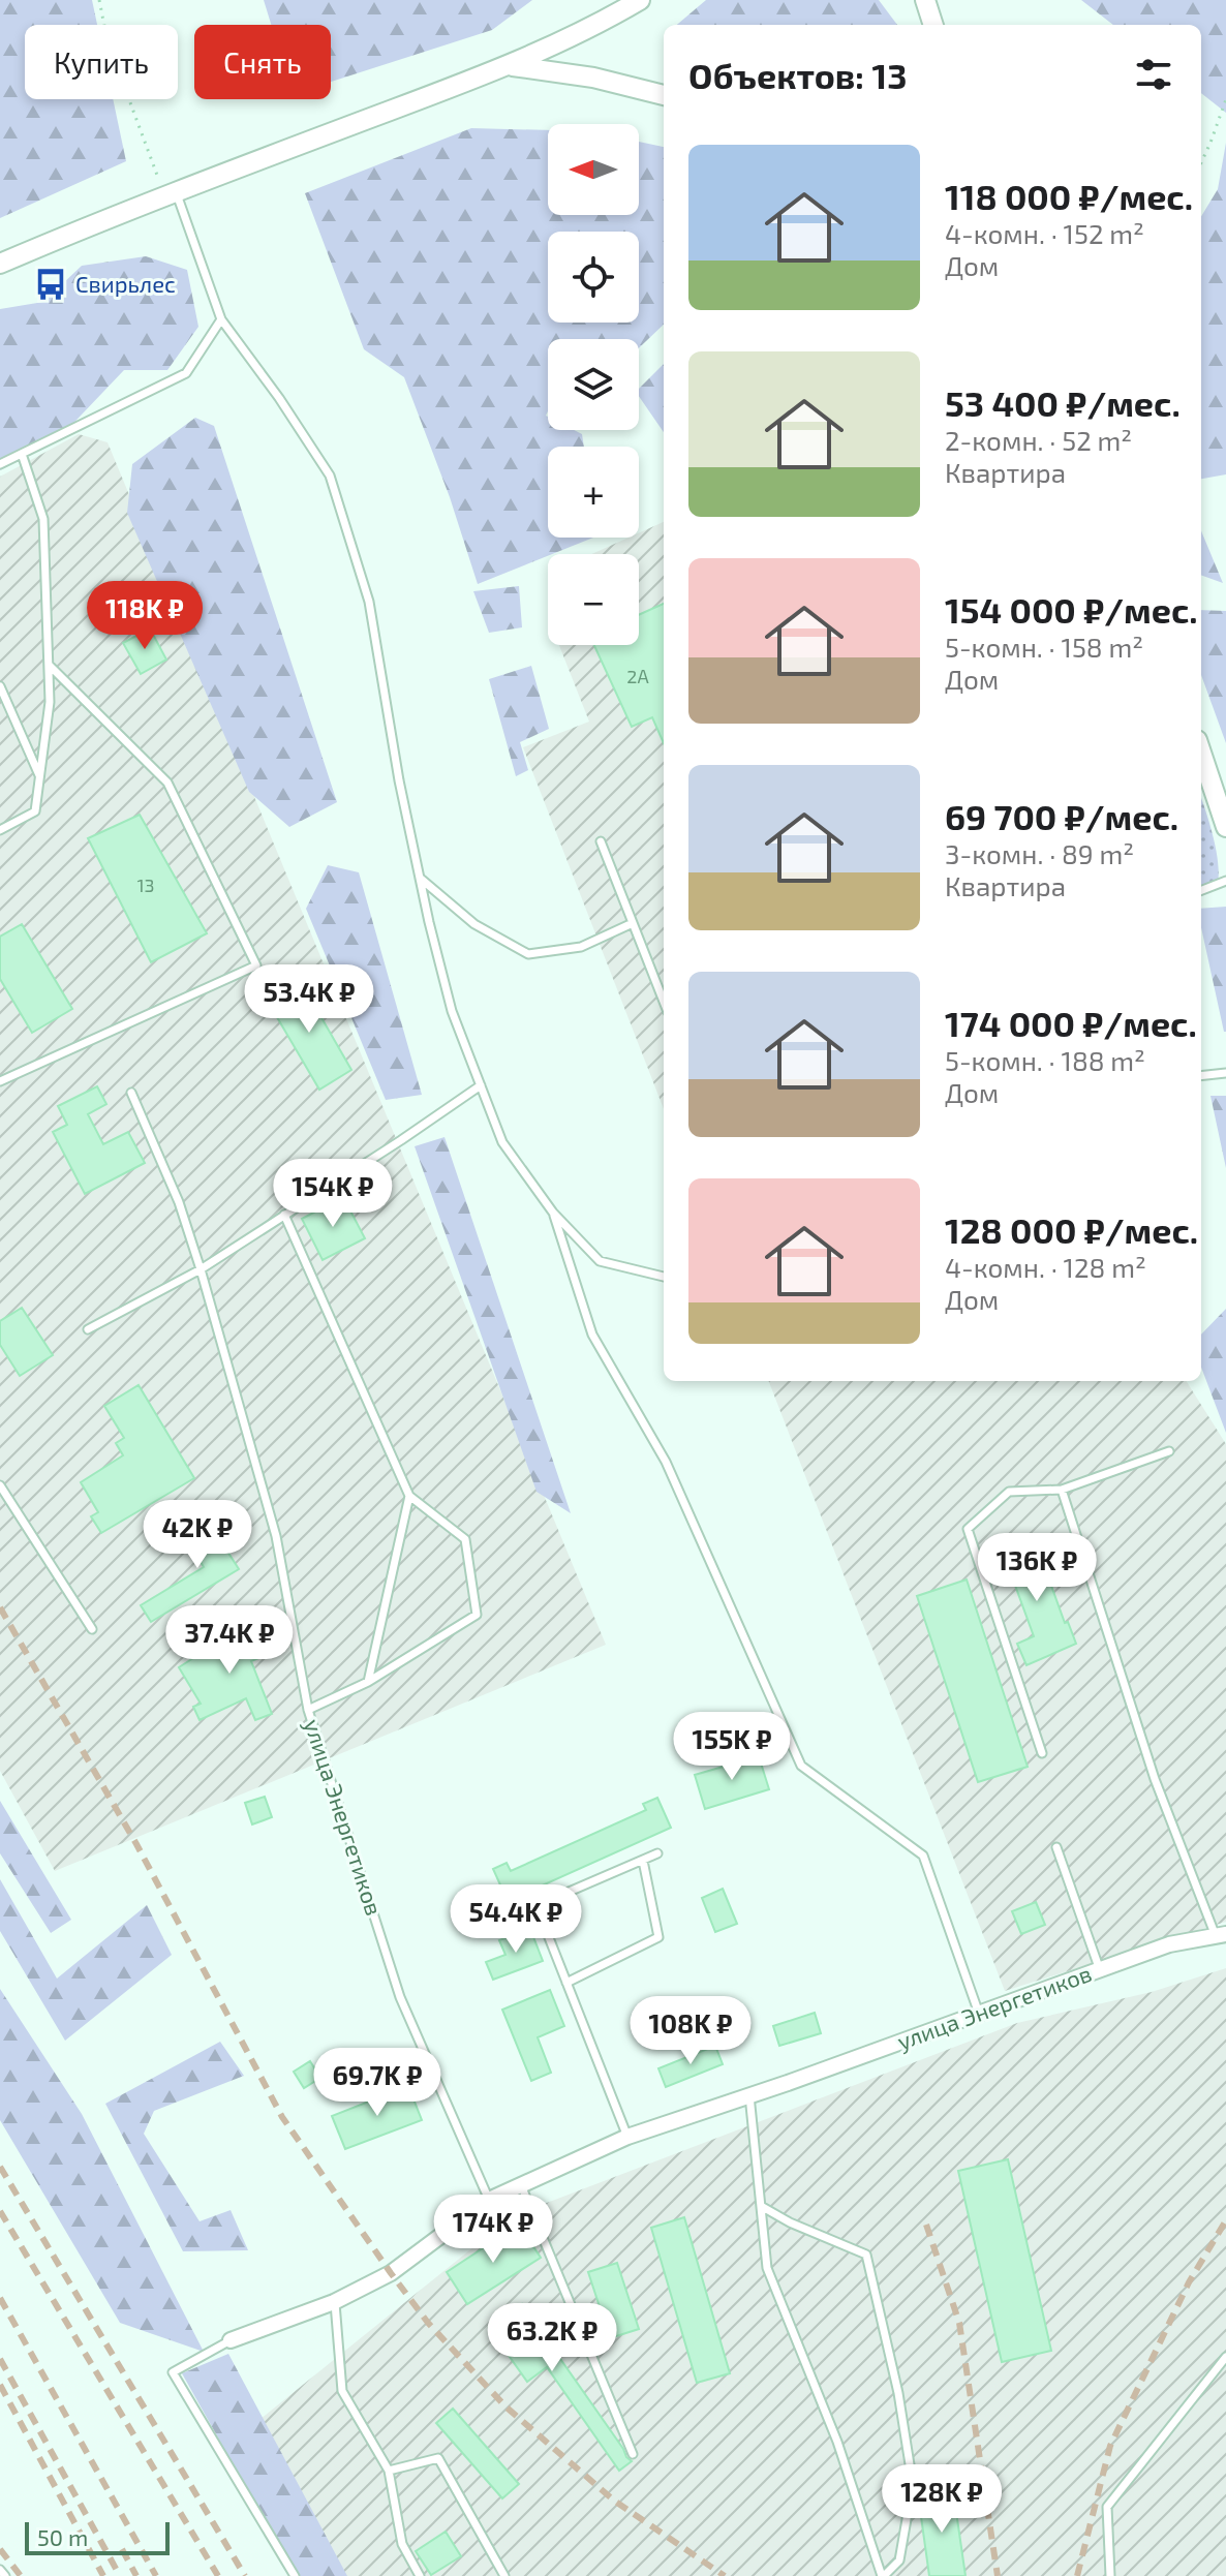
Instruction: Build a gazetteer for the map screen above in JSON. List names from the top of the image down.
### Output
{
  "streets": {
    "street": ["улица Энергетиков"]
  },
  "places": {
    "bus stop": ["Свирьлес"]
  },
  "house_numbers": ["2А", "13"],
  "scale_bar": "50 m",
  "north": "left",
  "page": {
    "chip": ["Купить", "Снять"],
    "heading": "Объектов: 13",
    "map_buttons": ["+", "−"],
    "list": [
      {
        "name": "118 000 ₽/мес.",
        "note": "4-комн. · 152 m² · Дом"
      },
      {
        "name": "53 400 ₽/мес.",
        "note": "2-комн. · 52 m² · Квартира"
      },
      {
        "name": "154 000 ₽/мес.",
        "note": "5-комн. · 158 m² · Дом"
      },
      {
        "name": "69 700 ₽/мес.",
        "note": "3-комн. · 89 m² · Квартира"
      },
      {
        "name": "174 000 ₽/мес.",
        "note": "5-комн. · 188 m² · Дом"
      },
      {
        "name": "128 000 ₽/мес.",
        "note": "4-комн. · 128 m² · Дом"
      }
    ],
    "price": [
      "118K ₽",
      "53.4K ₽",
      "154K ₽",
      "42K ₽",
      "136K ₽",
      "37.4K ₽",
      "155K ₽",
      "54.4K ₽",
      "108K ₽",
      "69.7K ₽",
      "174K ₽",
      "63.2K ₽",
      "128K ₽"
    ],
    "scale": "50 m"
  }
}
